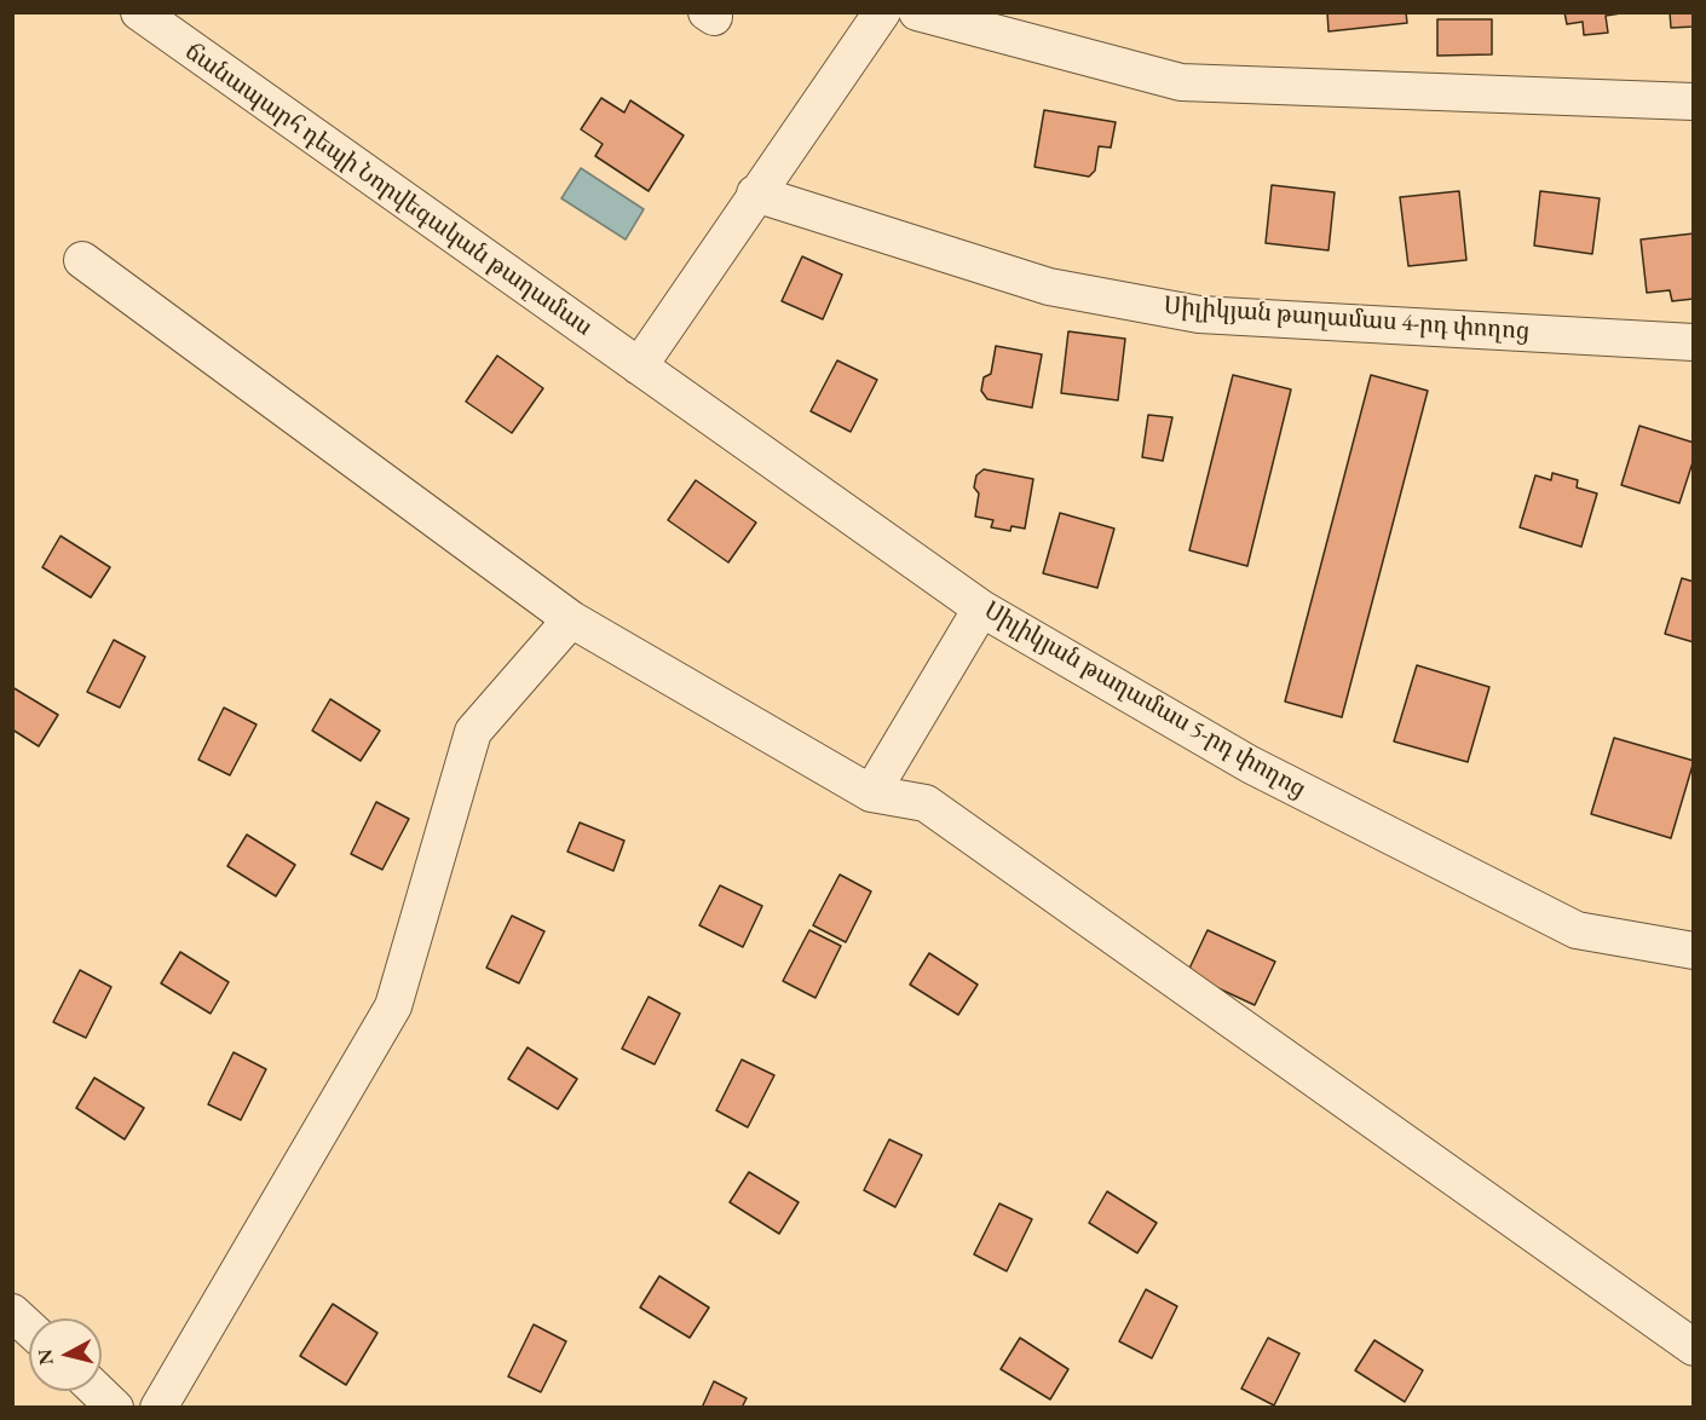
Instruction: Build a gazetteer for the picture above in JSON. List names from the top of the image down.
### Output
{
  "streets": {
    "street": ["ճանապարհ դեպի Նորվեգական թաղամաս", "Սիլիկյան թաղամաս 4-րդ փողոց", "Սիլիկյան թաղամաս 5-րդ փողոց"]
  },
  "crossings": [
    ["ճանապարհ դեպի Նորվեգական թաղամաս", "Սիլիկյան թաղամաս 5-րդ փողոց"]
  ],
  "north": "left"
}
